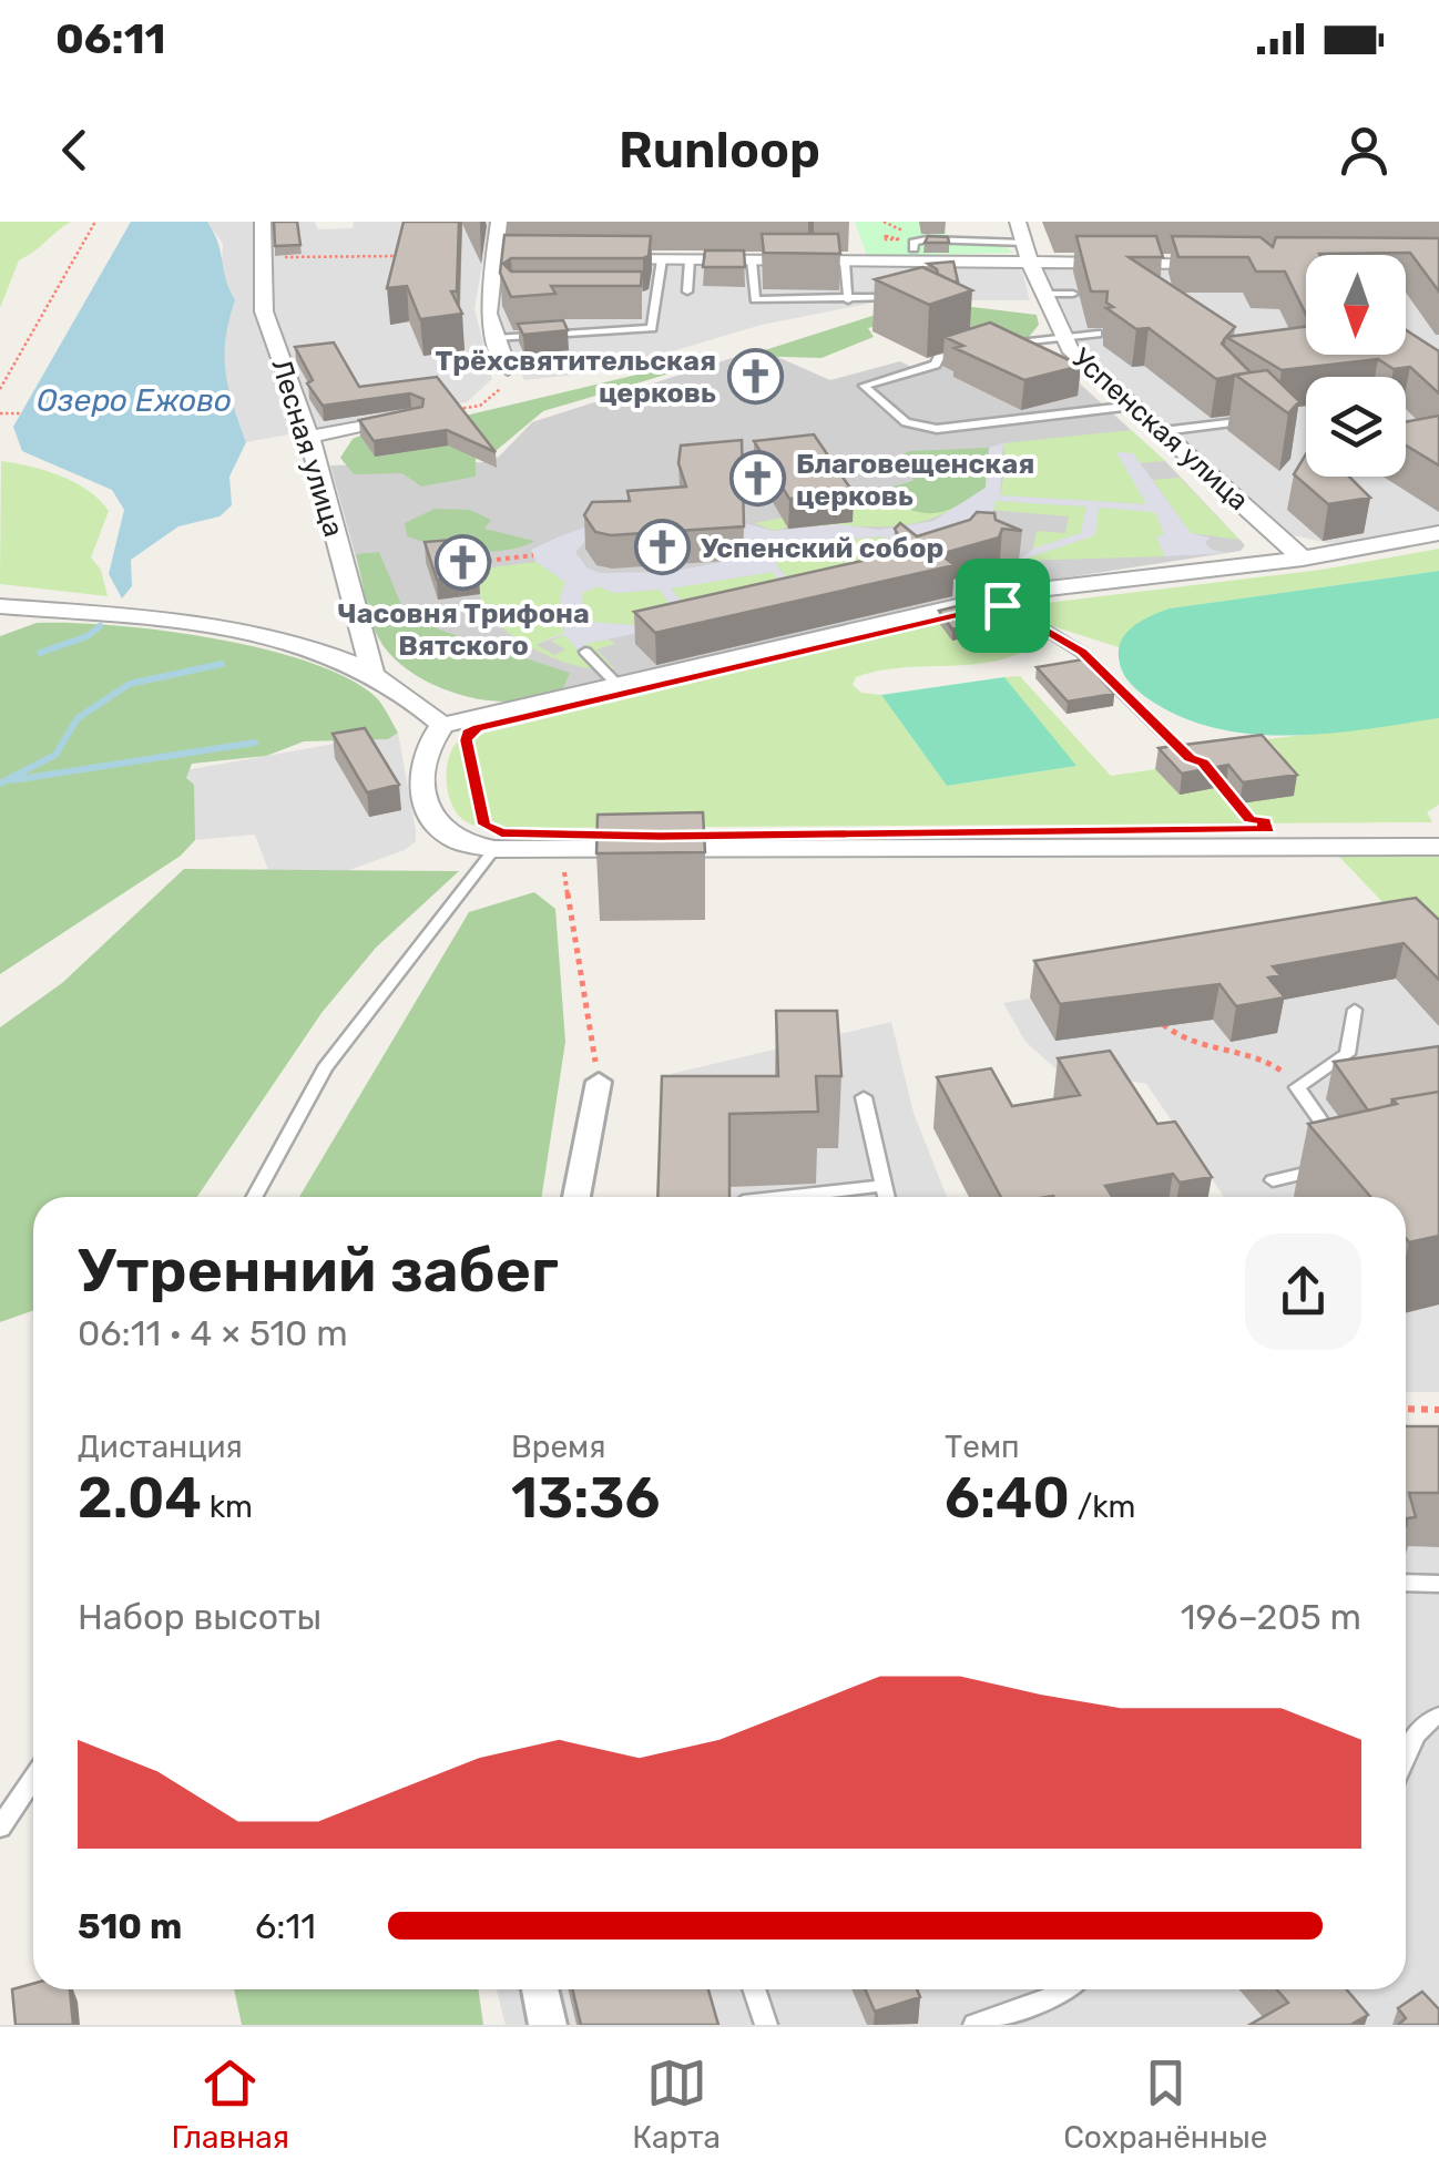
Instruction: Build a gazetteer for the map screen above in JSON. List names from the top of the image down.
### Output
{
  "streets": {
    "street": ["Успенская улица", "Лесная улица"]
  },
  "water": ["Озеро Ежово"],
  "places": {
    "church": [
      "Трёхсвятительская церковь",
      "Благовещенская церковь",
      "Успенский собор",
      "Часовня Трифона Вятского"
    ]
  },
  "north": "bottom",
  "page": {
    "status": "06:11",
    "header": "Runloop",
    "heading": ["Утренний забег", "06:11 · 4 × 510 m"],
    "stats": [
      ["Дистанция", "2.04 km"],
      ["Время", "13:36"],
      ["Темп", "6:40 /km"]
    ],
    "chart": ["Набор высоты", "196–205 m"],
    "list": [
      {
        "name": "510 m",
        "note": "6:11"
      }
    ],
    "tabs": ["Главная", "Карта", "Сохранённые"]
  }
}
